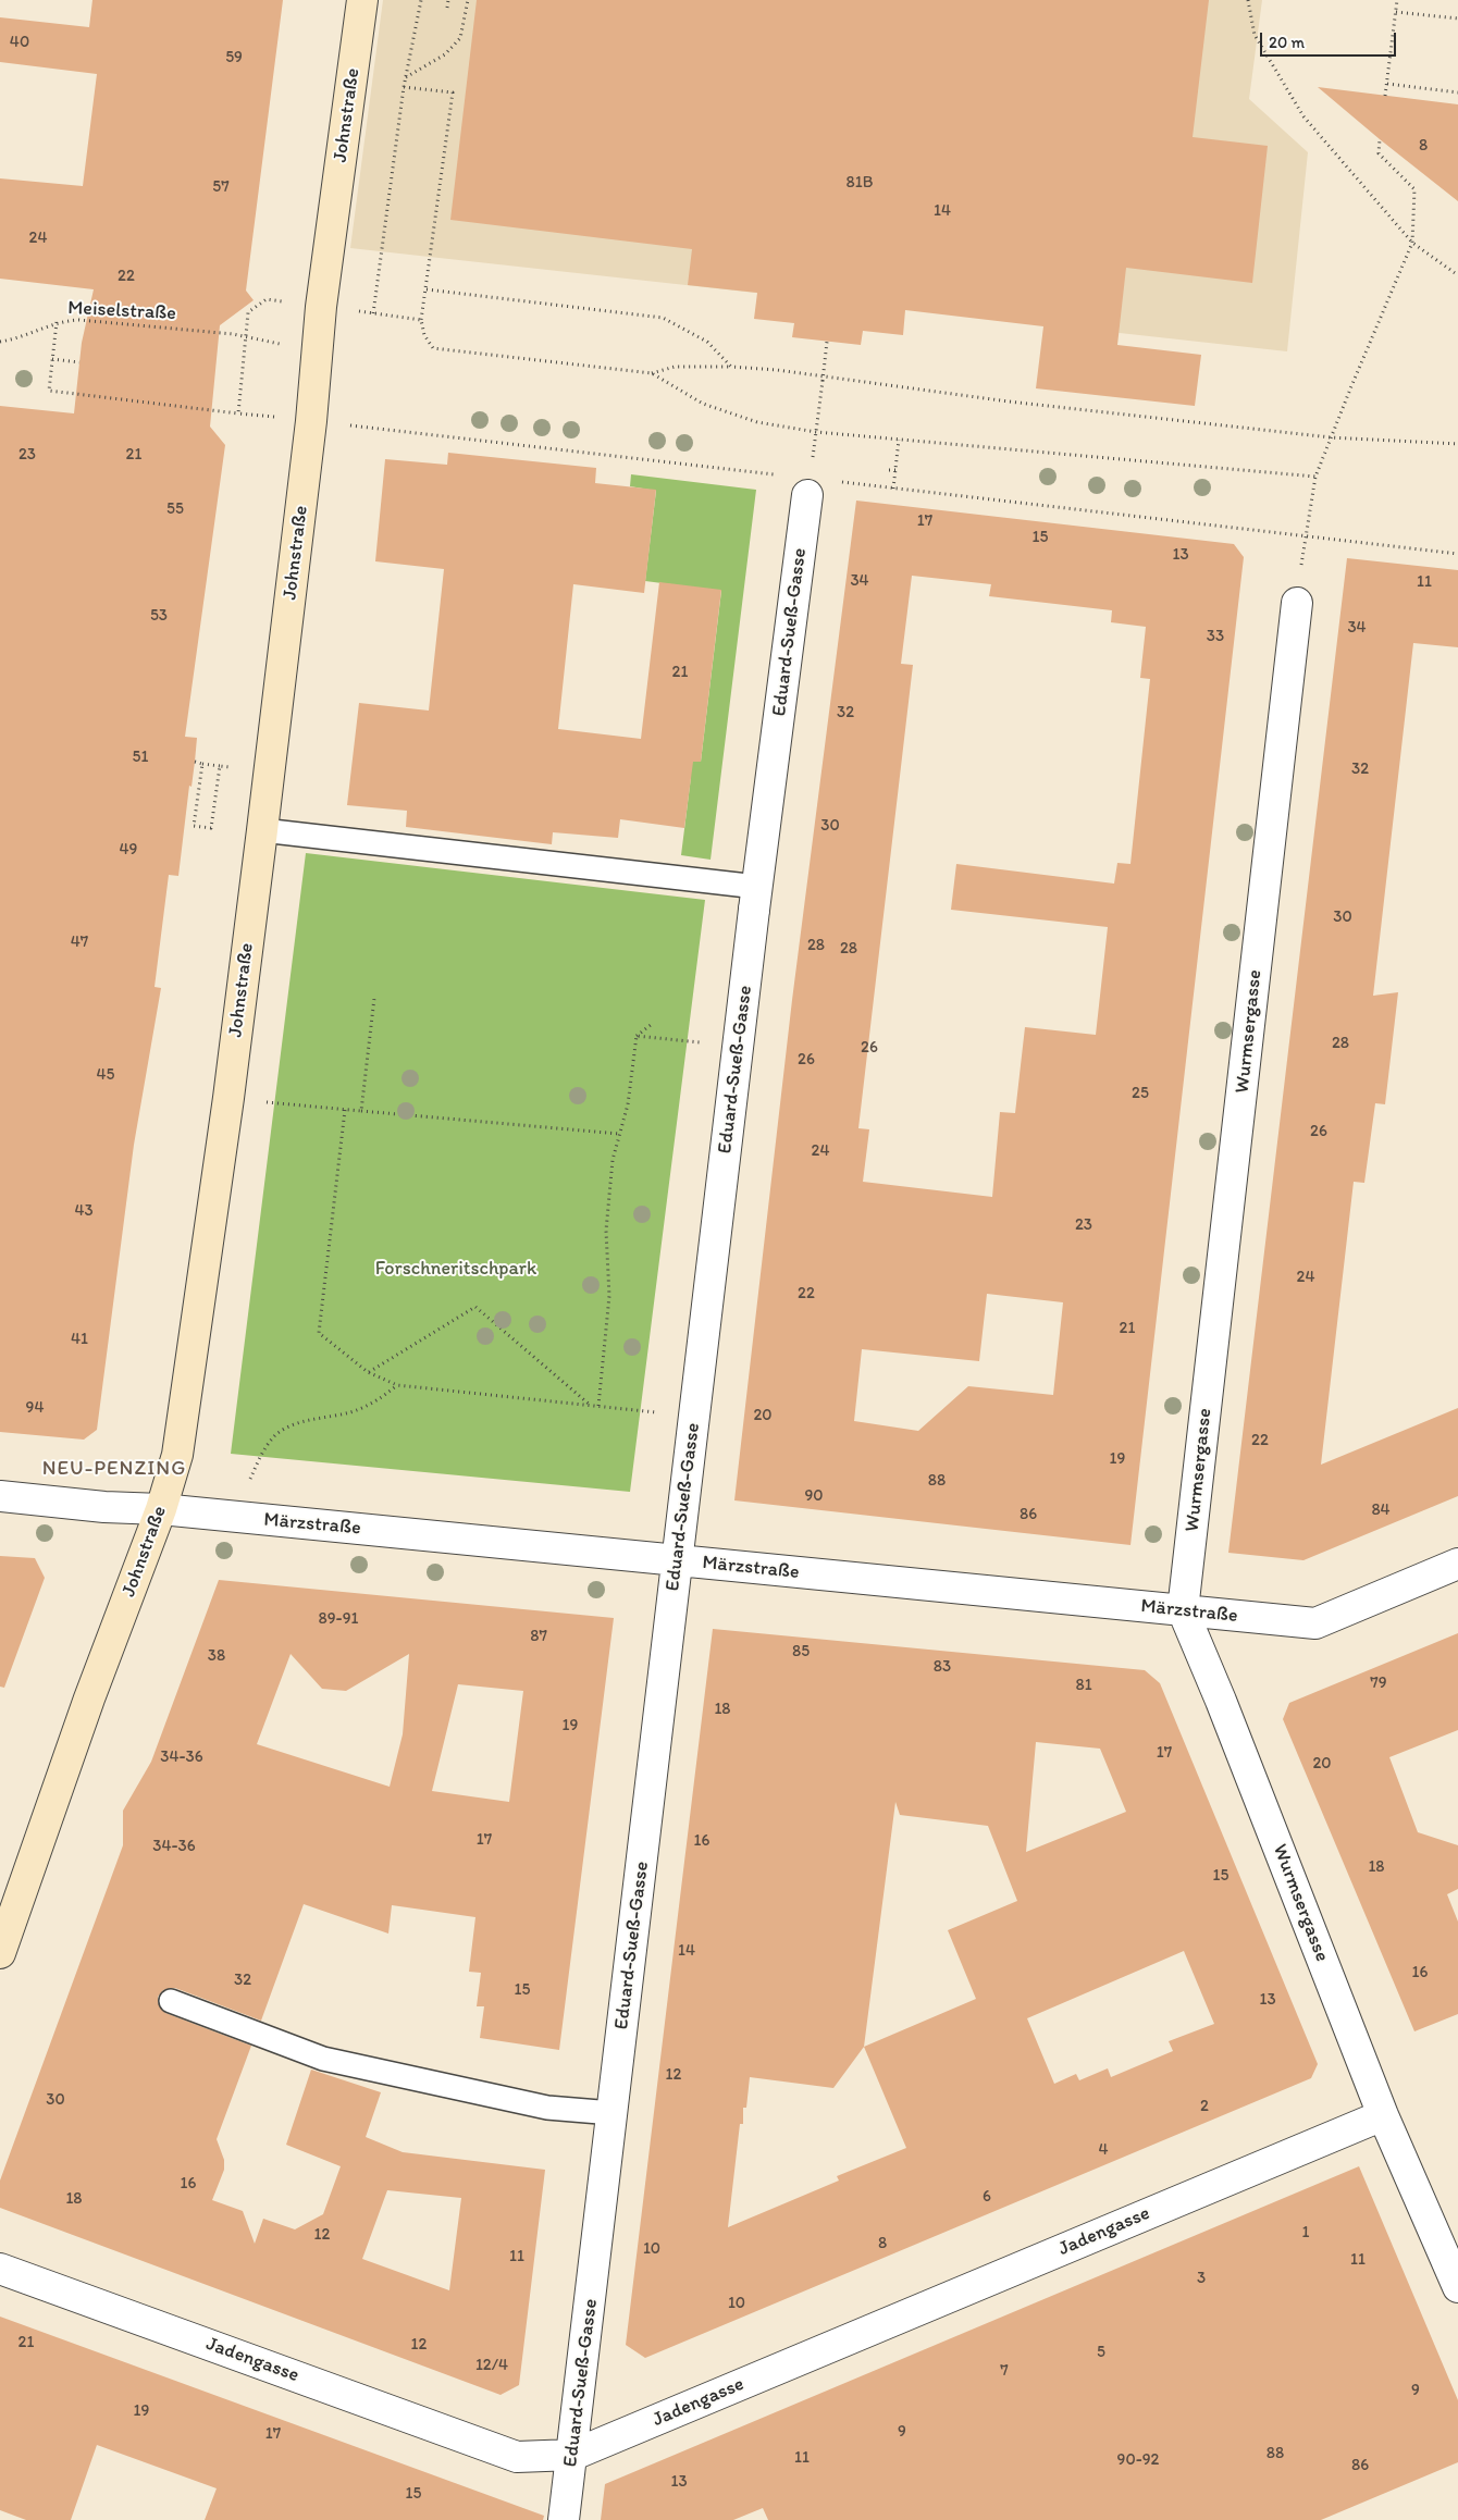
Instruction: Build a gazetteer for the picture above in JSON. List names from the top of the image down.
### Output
{
  "streets": {
    "main road": ["Johnstraße"],
    "street": [
      "Eduard-Sueß-Gasse",
      "Wurmsergasse",
      "Märzstraße",
      "Jadengasse"
    ],
    "path": ["Meiselstraße"]
  },
  "crossings": [
    ["Johnstraße", "Märzstraße"],
    ["Eduard-Sueß-Gasse", "Märzstraße"],
    ["Eduard-Sueß-Gasse", "Jadengasse"],
    ["Wurmsergasse", "Märzstraße"],
    ["Wurmsergasse", "Jadengasse"]
  ],
  "districts": ["NEU-PENZING"],
  "parks": ["Forschneritschpark"],
  "house_numbers": [
    "40",
    "59",
    "8",
    "81B",
    "57",
    "14",
    "24",
    "22",
    "23",
    "21",
    "55",
    "17",
    "15",
    "13",
    "34",
    "11",
    "53",
    "34",
    "33",
    "21",
    "32",
    "51",
    "32",
    "30",
    "49",
    "30",
    "47",
    "28",
    "28",
    "28",
    "26",
    "26",
    "45",
    "25",
    "26",
    "24",
    "43",
    "23",
    "24",
    "22",
    "21",
    "41",
    "94",
    "20",
    "22",
    "19",
    "88",
    "90",
    "84",
    "86",
    "89-91",
    "87",
    "85",
    "38",
    "83",
    "79",
    "81",
    "18",
    "19",
    "17",
    "34-36",
    "20",
    "17",
    "16",
    "34-36",
    "18",
    "15",
    "14",
    "16",
    "32",
    "15",
    "13",
    "12",
    "30",
    "2",
    "4",
    "16",
    "6",
    "18",
    "1",
    "12",
    "8",
    "10",
    "11",
    "11",
    "3",
    "10",
    "21",
    "12",
    "5",
    "12/4",
    "7",
    "9",
    "19",
    "9",
    "17",
    "88",
    "11",
    "90-92",
    "86",
    "13",
    "15"
  ],
  "scale_bar": "20 m"
}
